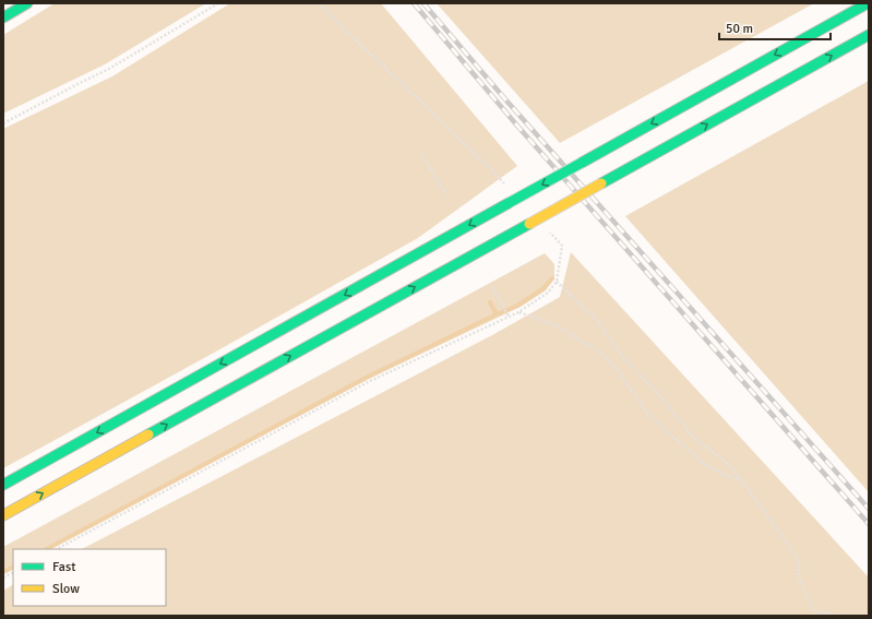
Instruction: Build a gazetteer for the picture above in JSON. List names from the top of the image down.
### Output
{
  "legend": ["Fast", "Slow"],
  "scale_bar": "50 m"
}
